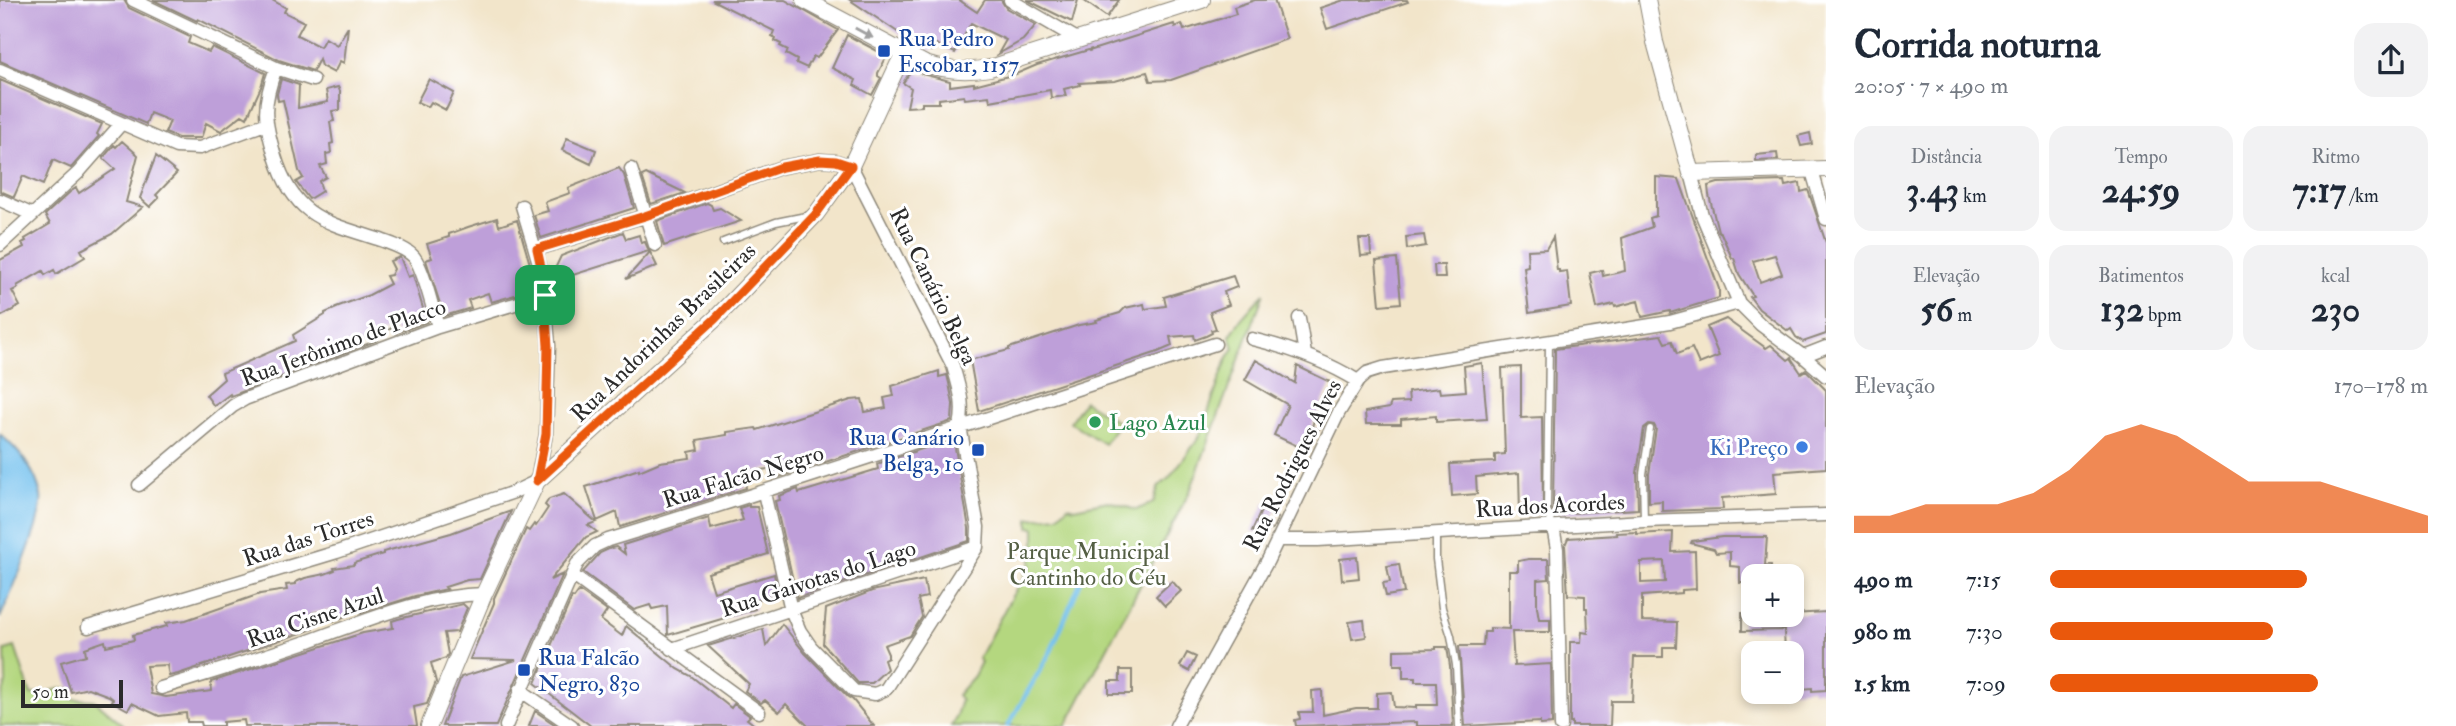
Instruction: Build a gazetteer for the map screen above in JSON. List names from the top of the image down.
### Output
{
  "streets": {
    "street": [
      "Rua Canário Belga",
      "Rua Andorinhas Brasileiras",
      "Rua Jerônimo de Placco",
      "Rua Rodrigues Alves",
      "Rua Falcão Negro",
      "Rua dos Acordes",
      "Rua das Torres",
      "Rua Gaivotas do Lago",
      "Rua Cisne Azul"
    ]
  },
  "crossings": [
    ["Rua Canário Belga", "Rua Andorinhas Brasileiras"],
    ["Rua Canário Belga", "Rua Falcão Negro"],
    ["Rua Canário Belga", "Rua Gaivotas do Lago"],
    ["Rua Andorinhas Brasileiras", "Rua das Torres"],
    ["Rua Andorinhas Brasileiras", "Rua Cisne Azul"],
    ["Rua Rodrigues Alves", "Rua dos Acordes"]
  ],
  "parks": ["Parque Municipal Cantinho do Céu"],
  "places": {
    "transit": ["Rua Pedro Escobar, 1157", "Rua Canário Belga, 10", "Rua Falcão Negro, 830"],
    "other": ["Lago Azul", "Ki Preço"]
  },
  "scale_bar": "50 m",
  "page": {
    "heading": ["Corrida noturna", "20:05 · 7 × 490 m"],
    "stats": [
      ["Distância", "3.43 km"],
      ["Tempo", "24:59"],
      ["Ritmo", "7:17 /km"],
      ["Elevação", "56 m"],
      ["Batimentos", "132 bpm"],
      ["kcal", "230"]
    ],
    "chart": ["Elevação", "170–178 m"],
    "list": [
      {
        "name": "490 m",
        "note": "7:15"
      },
      {
        "name": "980 m",
        "note": "7:30"
      },
      {
        "name": "1.5 km",
        "note": "7:09"
      }
    ],
    "map_buttons": ["+", "−"],
    "scale": "50 m"
  }
}
